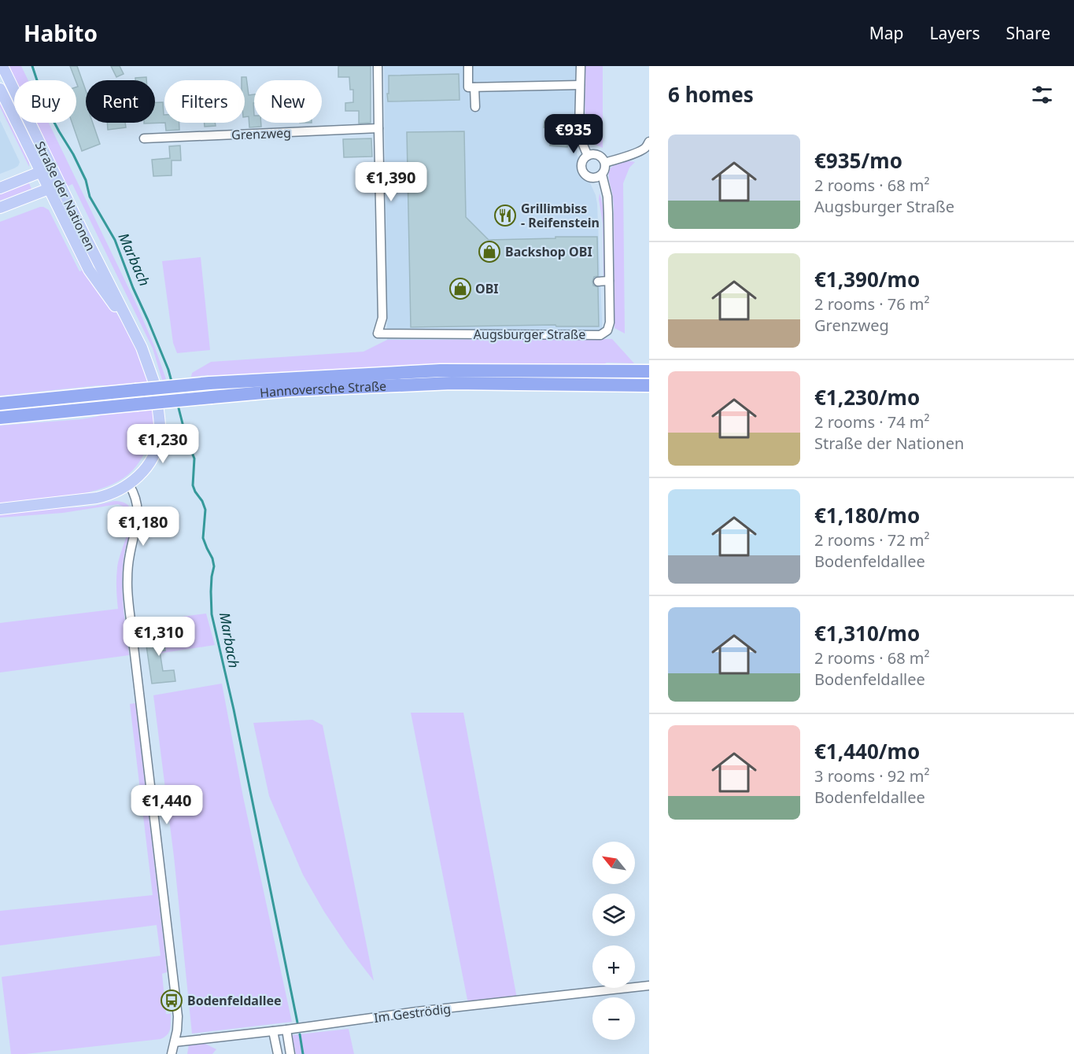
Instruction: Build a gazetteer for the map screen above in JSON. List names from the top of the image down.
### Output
{
  "streets": {
    "highway": ["Hannoversche Straße"],
    "main road": ["Straße der Nationen"],
    "street": ["Grenzweg", "Augsburger Straße", "Im Geströdig"]
  },
  "crossings": [
    ["Grenzweg", "Augsburger Straße"]
  ],
  "water": ["Marbach"],
  "places": {
    "restaurant": ["Grillimbiss - Reifenstein"],
    "shop": ["Backshop OBI", "OBI"],
    "bus stop": ["Bodenfeldallee"]
  },
  "north": "top left",
  "page": {
    "header": "Habito",
    "nav": ["Map", "Layers", "Share"],
    "heading": "6 homes",
    "chip": [
      "Buy",
      "Rent",
      "Filters",
      "New"
    ],
    "price": [
      "€935",
      "€1,390",
      "€1,230",
      "€1,180",
      "€1,310",
      "€1,440"
    ],
    "list": [
      {
        "name": "€935/mo",
        "note": "2 rooms · 68 m² · Augsburger Straße"
      },
      {
        "name": "€1,390/mo",
        "note": "2 rooms · 76 m² · Grenzweg"
      },
      {
        "name": "€1,230/mo",
        "note": "2 rooms · 74 m² · Straße der Nationen"
      },
      {
        "name": "€1,180/mo",
        "note": "2 rooms · 72 m² · Bodenfeldallee"
      },
      {
        "name": "€1,310/mo",
        "note": "2 rooms · 68 m² · Bodenfeldallee"
      },
      {
        "name": "€1,440/mo",
        "note": "3 rooms · 92 m² · Bodenfeldallee"
      }
    ],
    "map_buttons": ["+", "−"]
  }
}
